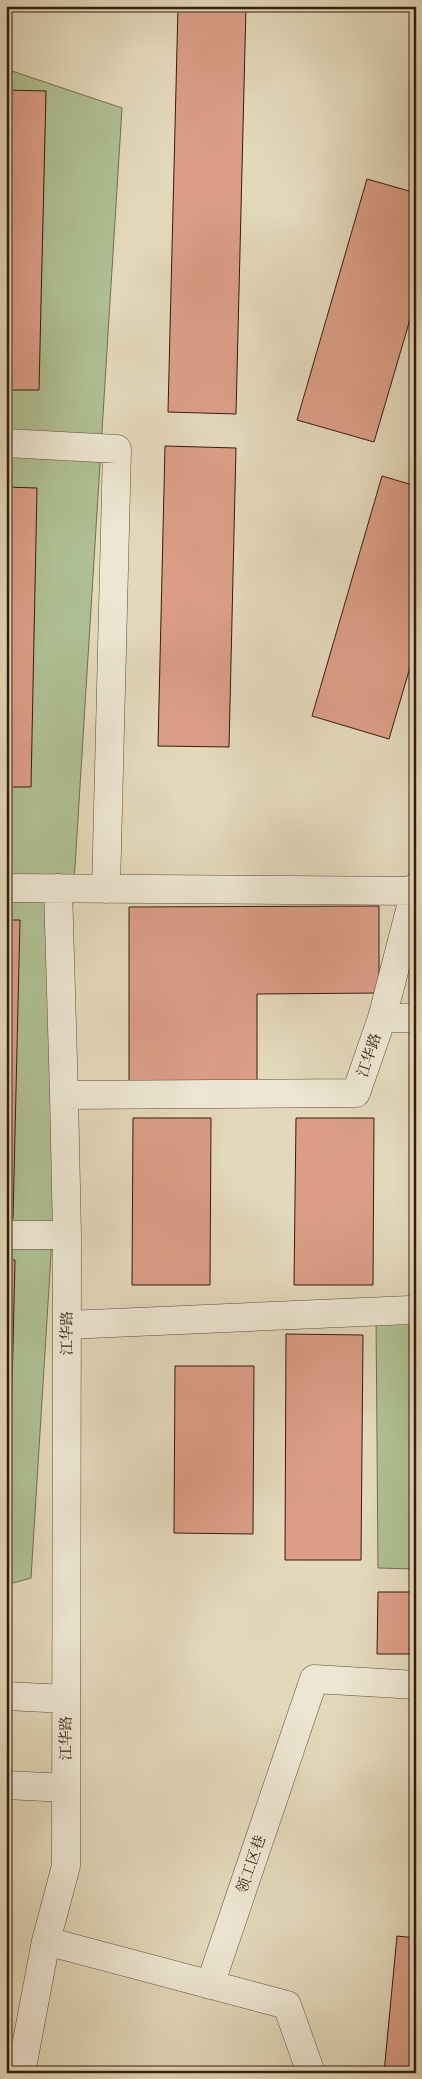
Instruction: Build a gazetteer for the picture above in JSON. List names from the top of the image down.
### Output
{
  "streets": {
    "street": ["江华路", "领工区巷"]
  }
}
